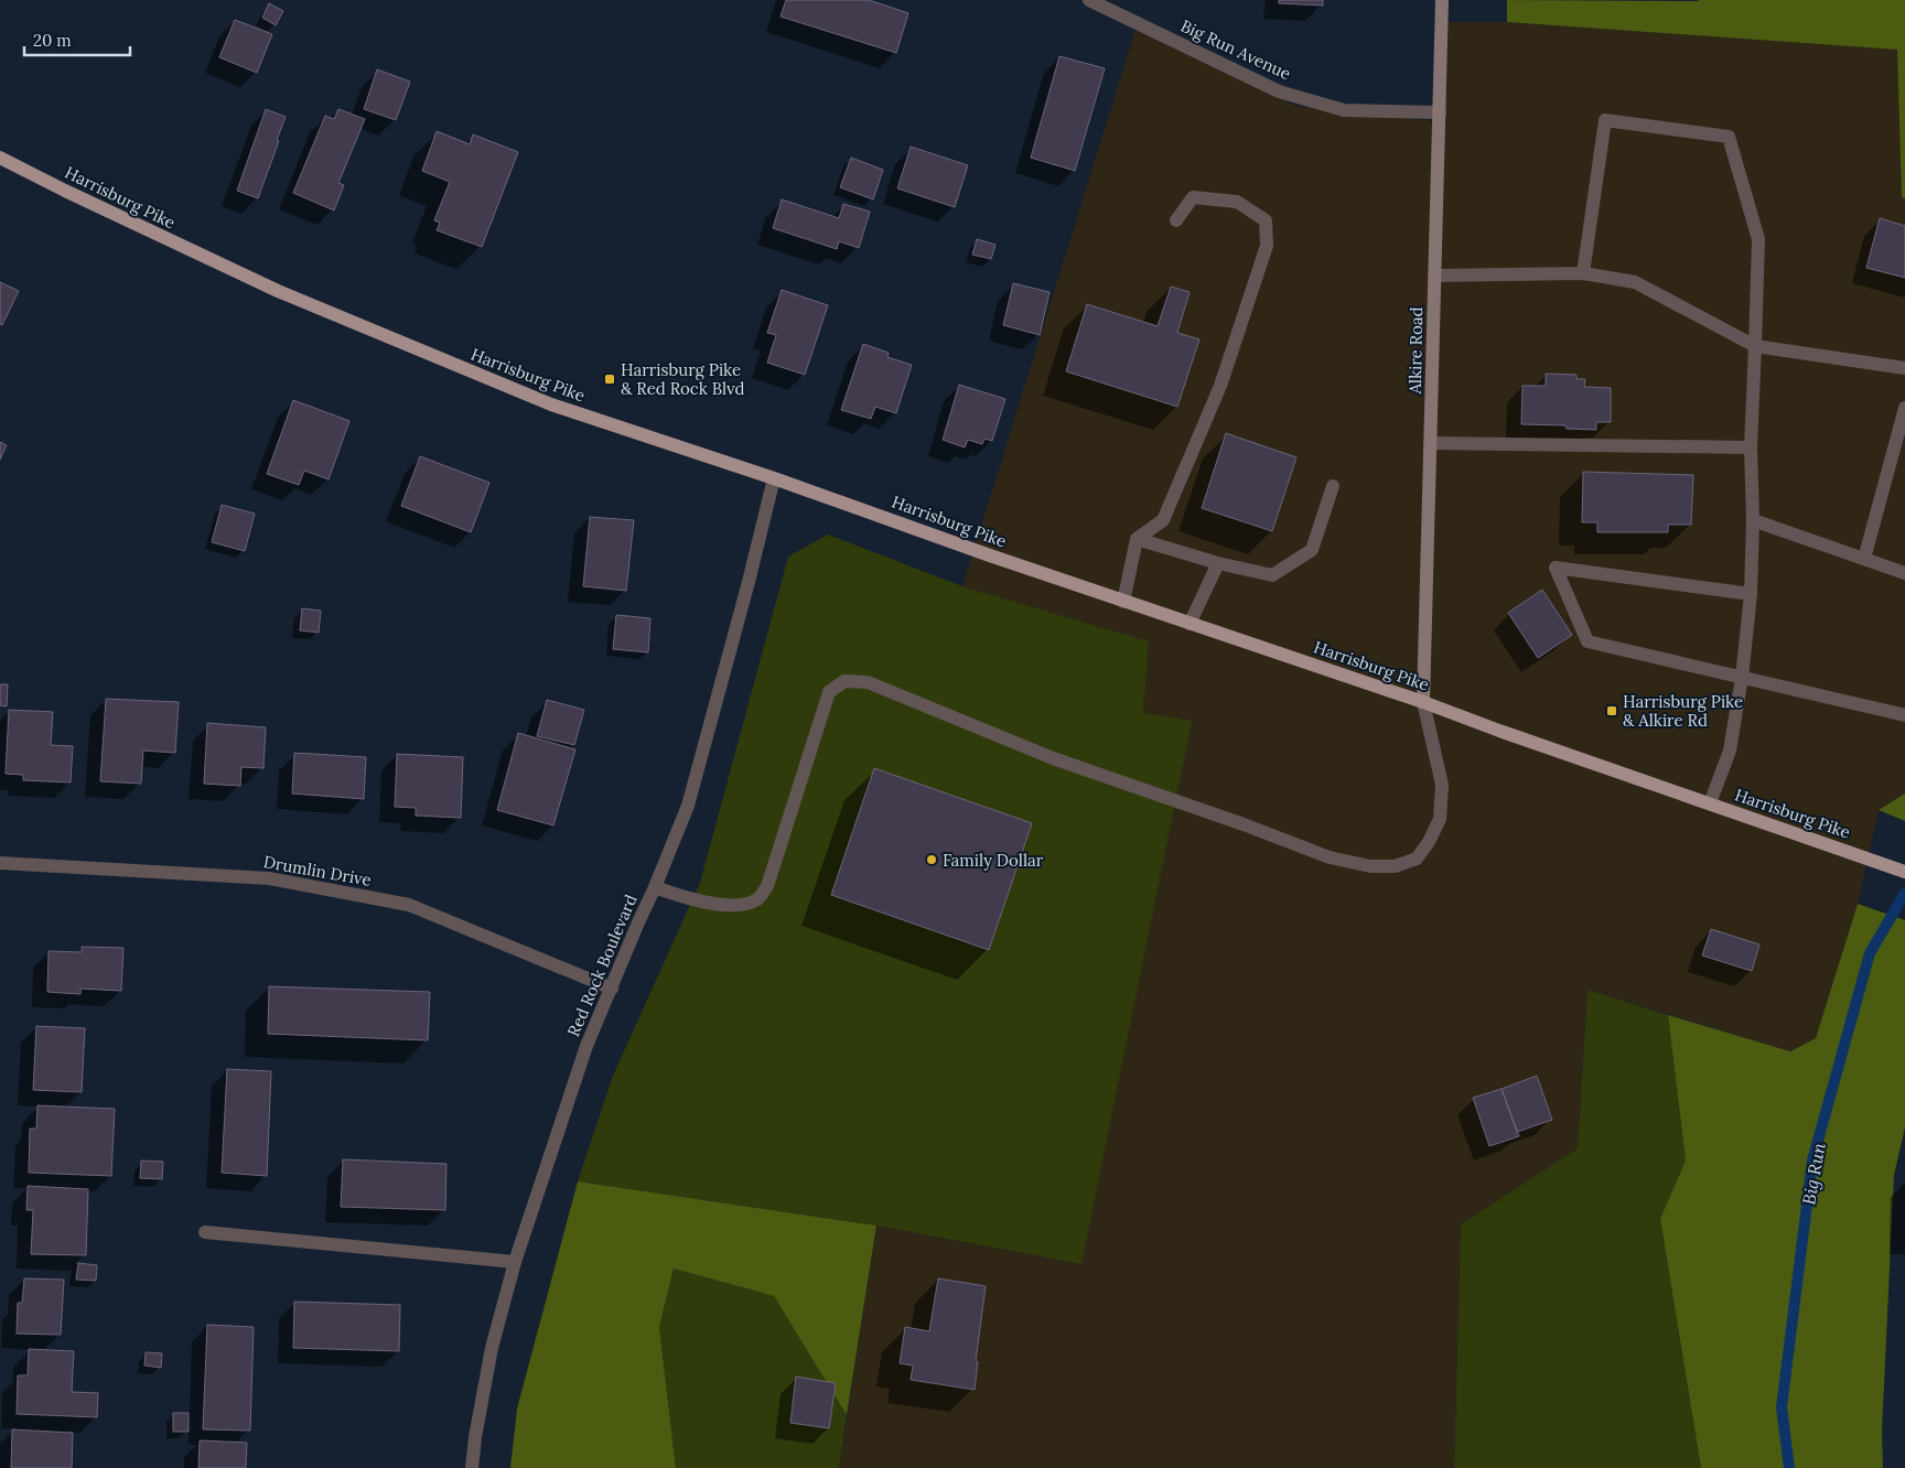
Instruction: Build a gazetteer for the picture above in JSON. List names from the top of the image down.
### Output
{
  "streets": {
    "main road": ["Harrisburg Pike", "Alkire Road"],
    "street": ["Big Run Avenue", "Drumlin Drive", "Red Rock Boulevard"]
  },
  "crossings": [
    ["Big Run Avenue", "Alkire Road"],
    ["Harrisburg Pike", "Alkire Road"],
    ["Harrisburg Pike", "Red Rock Boulevard"],
    ["Drumlin Drive", "Red Rock Boulevard"]
  ],
  "water": ["Big Run"],
  "places": {
    "transit": ["Harrisburg Pike & Red Rock Blvd", "Harrisburg Pike & Alkire Rd"],
    "other": ["Family Dollar"]
  },
  "scale_bar": "20 m"
}
